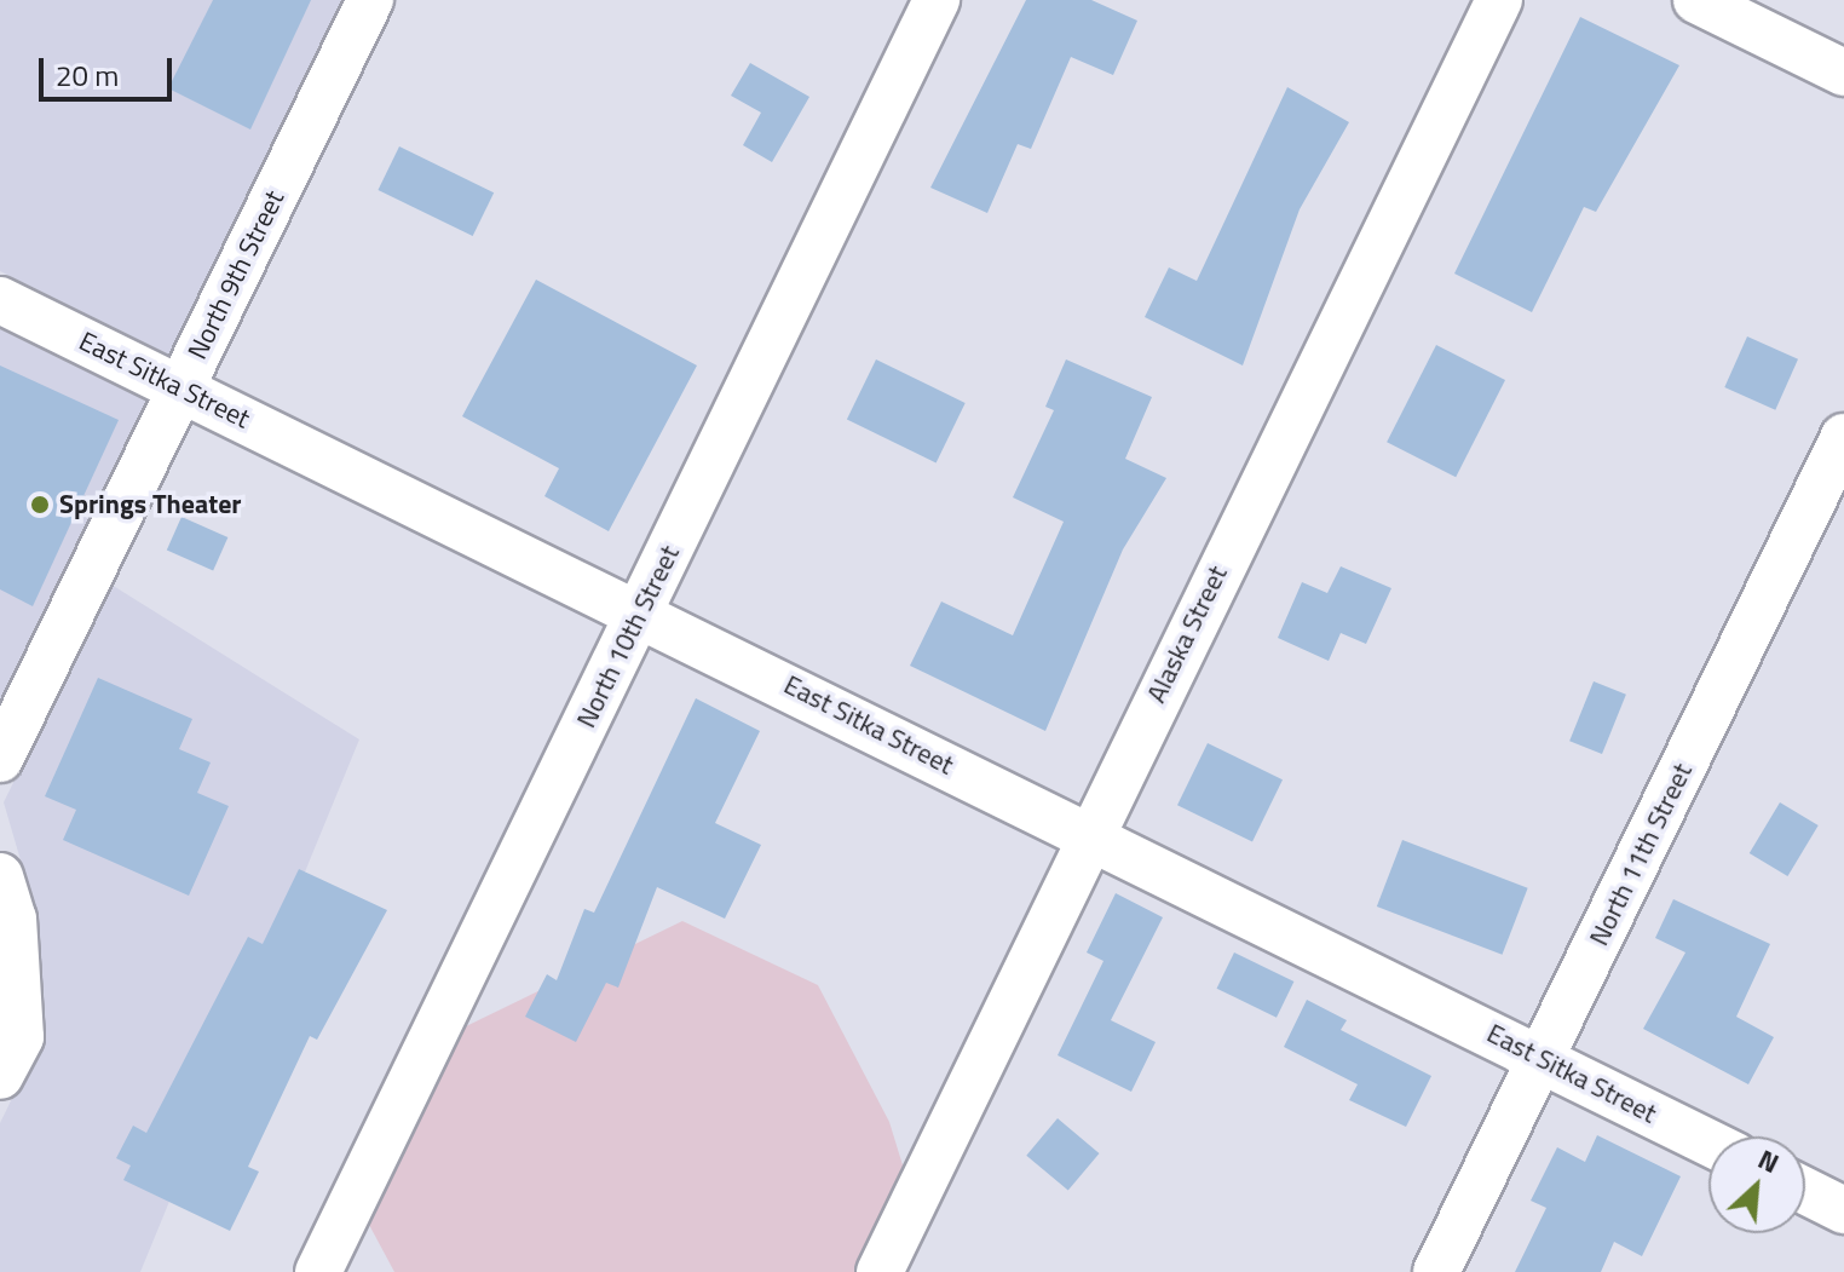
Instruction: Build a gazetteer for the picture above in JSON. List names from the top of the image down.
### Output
{
  "streets": {
    "street": [
      "North 9th Street",
      "East Sitka Street",
      "Alaska Street",
      "North 10th Street",
      "North 11th Street"
    ]
  },
  "crossings": [
    ["North 9th Street", "East Sitka Street"],
    ["East Sitka Street", "Alaska Street"],
    ["East Sitka Street", "North 10th Street"],
    ["East Sitka Street", "North 11th Street"]
  ],
  "places": ["Springs Theater"],
  "scale_bar": "20 m",
  "north": "top right"
}
